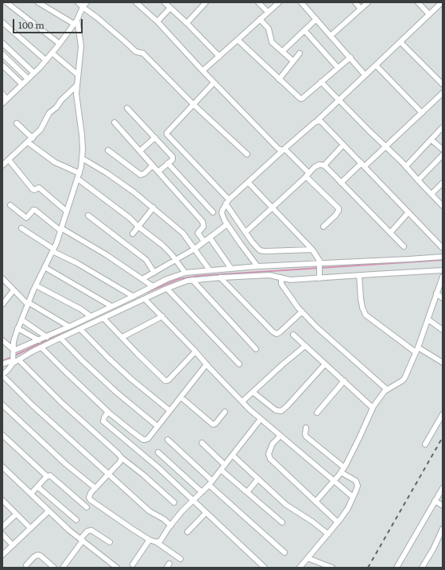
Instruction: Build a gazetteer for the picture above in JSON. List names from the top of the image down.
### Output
{
  "scale_bar": "100 m"
}
